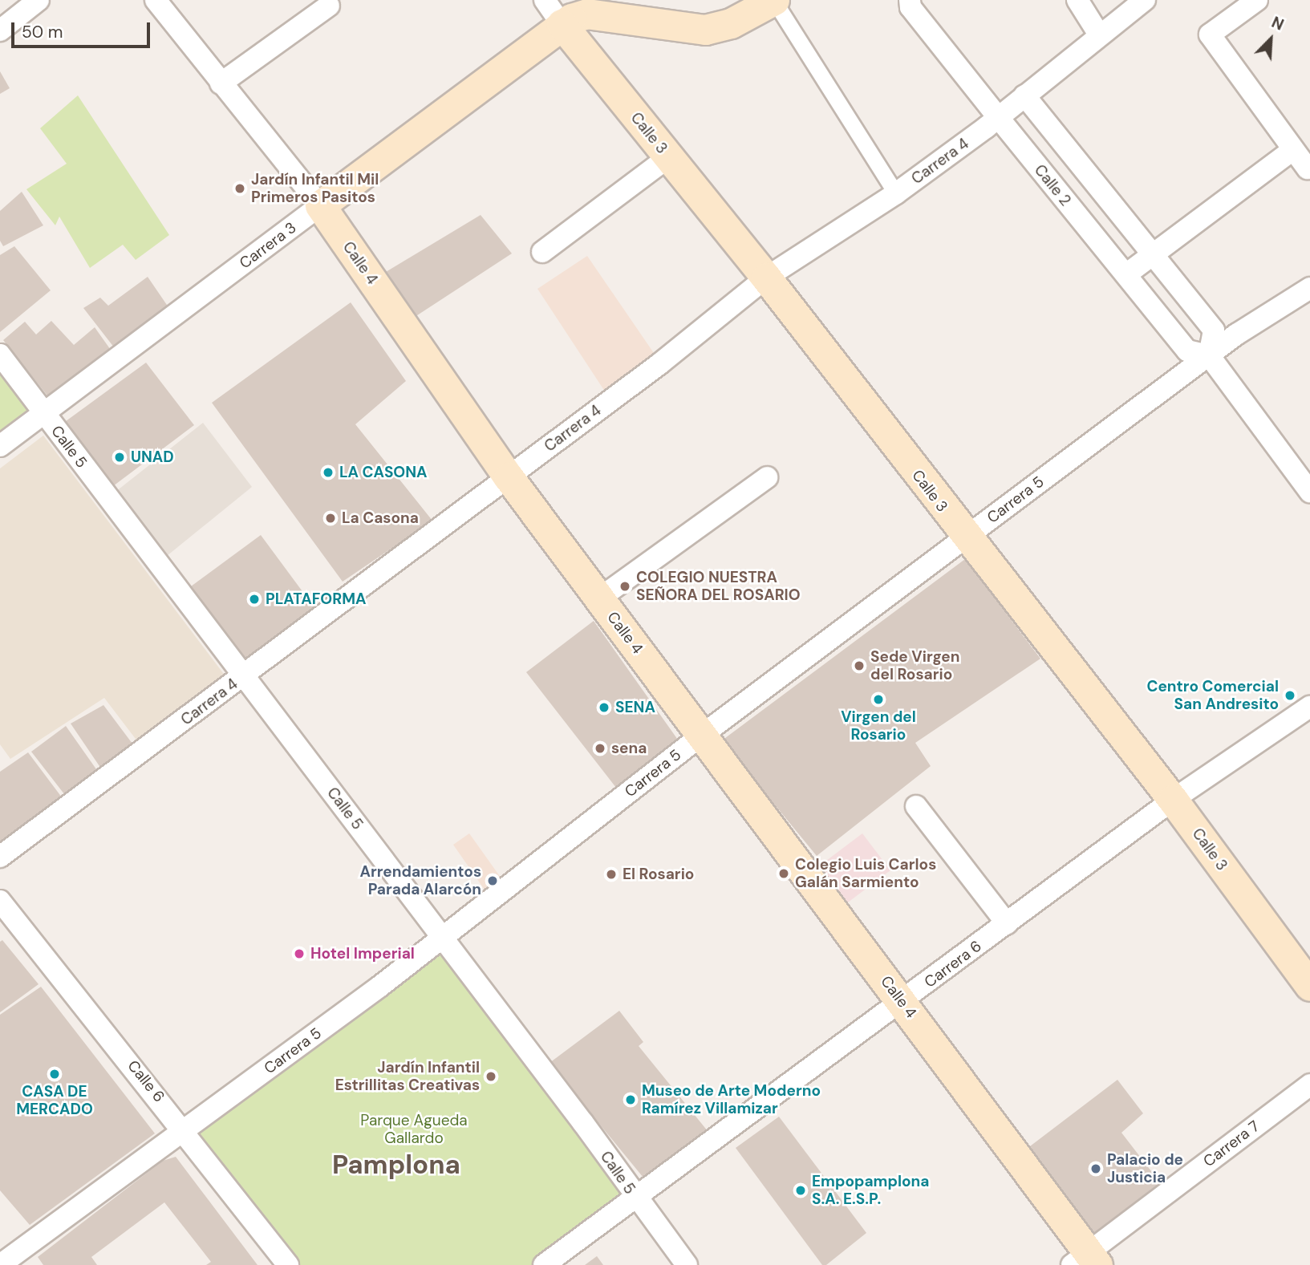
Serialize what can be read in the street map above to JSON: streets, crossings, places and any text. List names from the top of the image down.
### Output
{
  "streets": {
    "main road": ["Calle 3", "Carrera 3", "Calle 4"],
    "street": [
      "Carrera 4",
      "Calle 2",
      "Calle 5",
      "Carrera 5",
      "Carrera 6",
      "Calle 6",
      "Carrera 7"
    ]
  },
  "crossings": [
    ["Calle 3", "Carrera 4"],
    ["Calle 3", "Carrera 3"],
    ["Calle 3", "Carrera 5"],
    ["Calle 3", "Carrera 6"],
    ["Carrera 4", "Calle 2"],
    ["Carrera 4", "Calle 4"],
    ["Carrera 4", "Calle 5"],
    ["Calle 2", "Carrera 5"],
    ["Carrera 3", "Calle 4"],
    ["Carrera 3", "Calle 5"],
    ["Calle 4", "Carrera 5"],
    ["Calle 4", "Carrera 6"],
    ["Calle 4", "Carrera 7"],
    ["Calle 5", "Carrera 5"],
    ["Calle 5", "Carrera 6"],
    ["Carrera 5", "Calle 6"]
  ],
  "districts": ["Pamplona"],
  "parks": ["Parque Agueda Gallardo"],
  "places": [
    "Jardín Infantil Mil Primeros Pasitos",
    "UNAD",
    "LA CASONA",
    "La Casona",
    "COLEGIO NUESTRA SEÑORA DEL ROSARIO",
    "PLATAFORMA",
    "Sede Virgen del Rosario",
    "Centro Comercial San Andresito",
    "Virgen del Rosario",
    "SENA",
    "sena",
    "Colegio Luis Carlos Galán Sarmiento",
    "El Rosario",
    "Arrendamientos Parada Alarcón",
    "Hotel Imperial",
    "CASA DE MERCADO",
    "Jardín Infantil Estrillitas Creativas",
    "Museo de Arte Moderno Ramírez Villamizar",
    "Palacio de Justicia",
    "Empopamplona S.A. E.S.P."
  ],
  "scale_bar": "50 m",
  "north": "top right"
}
